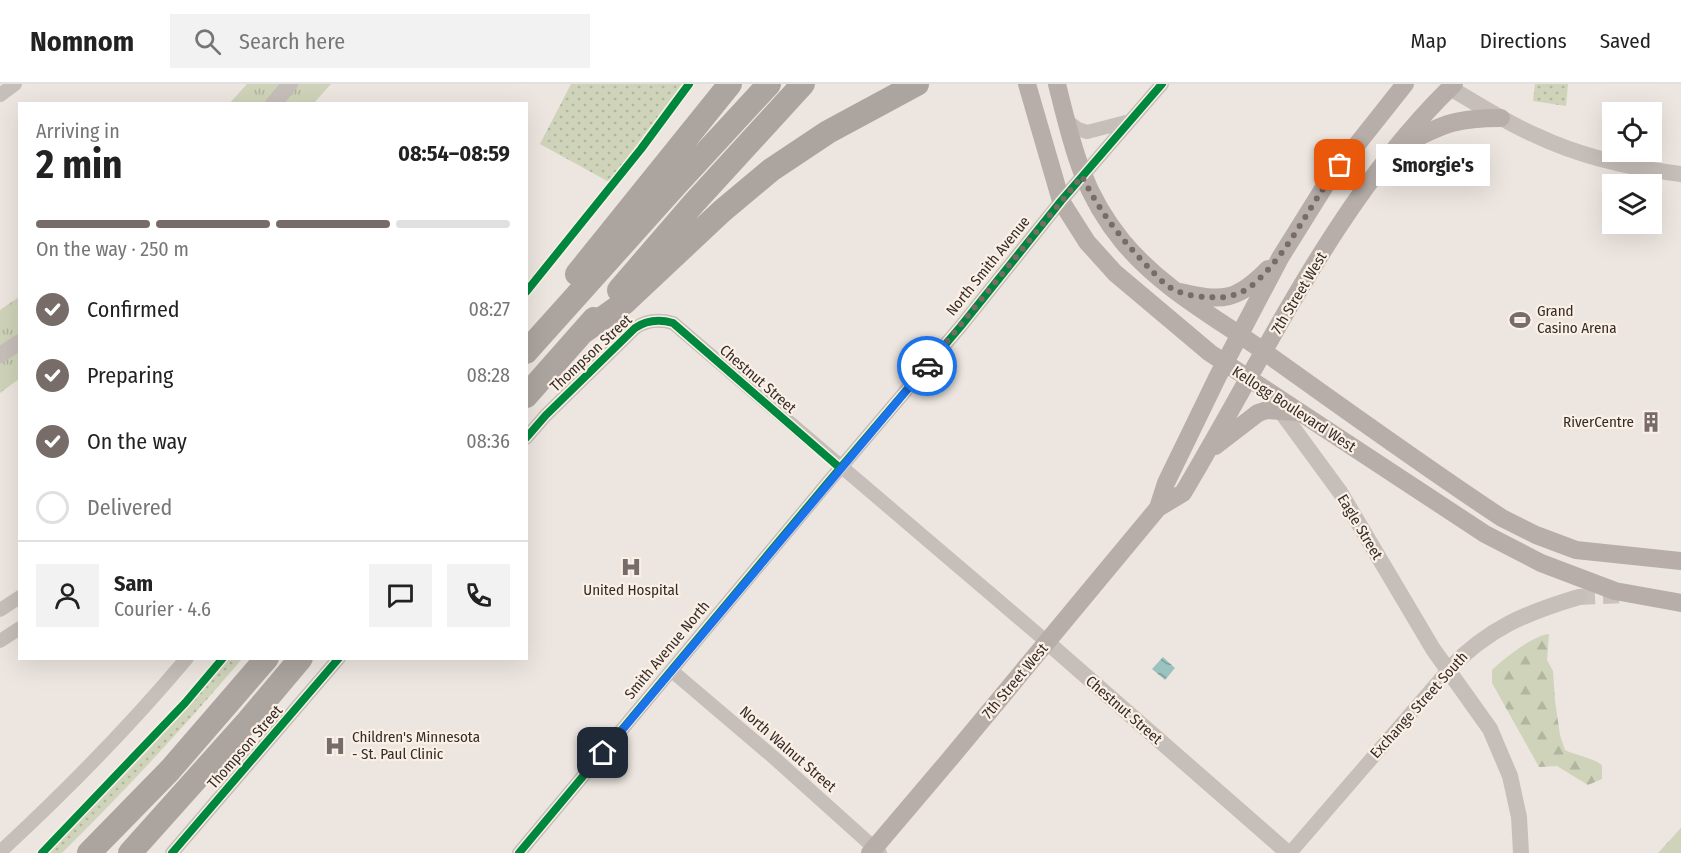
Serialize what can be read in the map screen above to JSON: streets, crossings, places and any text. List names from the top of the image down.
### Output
{
  "streets": {
    "main road": ["7th Street West", "Kellogg Boulevard West"],
    "street": [
      "North Smith Avenue",
      "Thompson Street",
      "Chestnut Street",
      "Eagle Street",
      "Smith Avenue North",
      "Exchange Street South",
      "North Walnut Street"
    ]
  },
  "crossings": [
    ["North Smith Avenue", "Chestnut Street"],
    ["North Smith Avenue", "Kellogg Boulevard West"],
    ["North Smith Avenue", "Smith Avenue North"],
    ["7th Street West", "Chestnut Street"],
    ["7th Street West", "Kellogg Boulevard West"],
    ["7th Street West", "Eagle Street"],
    ["7th Street West", "North Walnut Street"],
    ["Thompson Street", "Chestnut Street"],
    ["Chestnut Street", "Smith Avenue North"],
    ["Chestnut Street", "Exchange Street South"],
    ["Kellogg Boulevard West", "Eagle Street"],
    ["Eagle Street", "Exchange Street South"],
    ["Smith Avenue North", "North Walnut Street"]
  ],
  "places": {
    "other": ["Smorgie's"],
    "sports": ["Grand Casino Arena"],
    "building": ["RiverCentre"],
    "hospital": ["United Hospital", "Children's Minnesota - St. Paul Clinic"]
  },
  "page": {
    "header": "Nomnom",
    "search": "Search here",
    "nav": ["Map", "Directions", "Saved"],
    "heading": ["2 min", "Arriving in", "08:54–08:59"],
    "panel": ["Sam", "Courier · 4.6"],
    "bubble": "Smorgie's",
    "bar": "On the way · 250 m",
    "list": [
      ["Confirmed", "08:27"],
      ["Preparing", "08:28"],
      ["On the way", "08:36"],
      "Delivered"
    ]
  }
}
